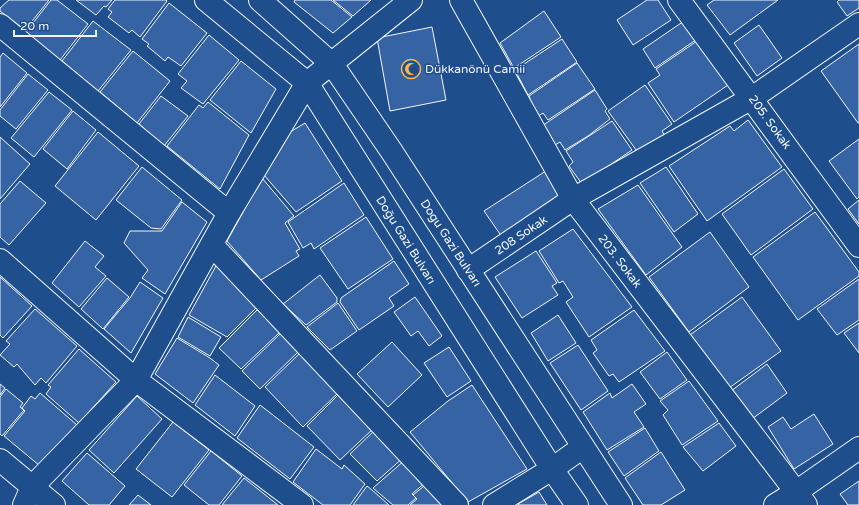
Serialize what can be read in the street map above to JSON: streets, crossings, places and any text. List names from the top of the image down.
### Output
{
  "streets": {
    "street": [
      "205. Sokak",
      "208 Sokak",
      "Doğu Gazi Bulvarı",
      "Dogu Gazi Bulvarı",
      "203. Sokak"
    ]
  },
  "crossings": [
    ["205. Sokak", "208 Sokak"],
    ["208 Sokak", "Dogu Gazi Bulvarı"],
    ["208 Sokak", "203. Sokak"]
  ],
  "places": {
    "mosque": ["Dükkanönü Camii"]
  },
  "scale_bar": "20 m"
}
